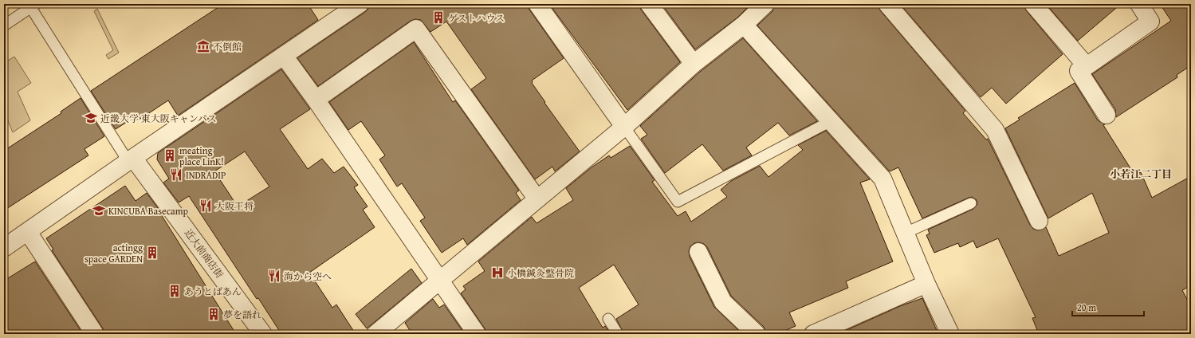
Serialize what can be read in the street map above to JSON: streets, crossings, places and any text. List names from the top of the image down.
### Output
{
  "streets": {
    "street": ["近大前商店街"]
  },
  "districts": ["小若江二丁目"],
  "places": {
    "building": [
      "ゲストハウス",
      "meating place LinK!",
      "actingg space GARDEN",
      "あうとばあん",
      "夢を語れ"
    ],
    "museum": ["不倒館"],
    "school or university": ["近畿大学 東大阪キャンパス", "KINCUBA Basecamp"],
    "restaurant": ["INDRADIP", "大阪王将", "海から空へ"],
    "hospital": ["小橋鍼灸整骨院"]
  },
  "scale_bar": "20 m"
}
